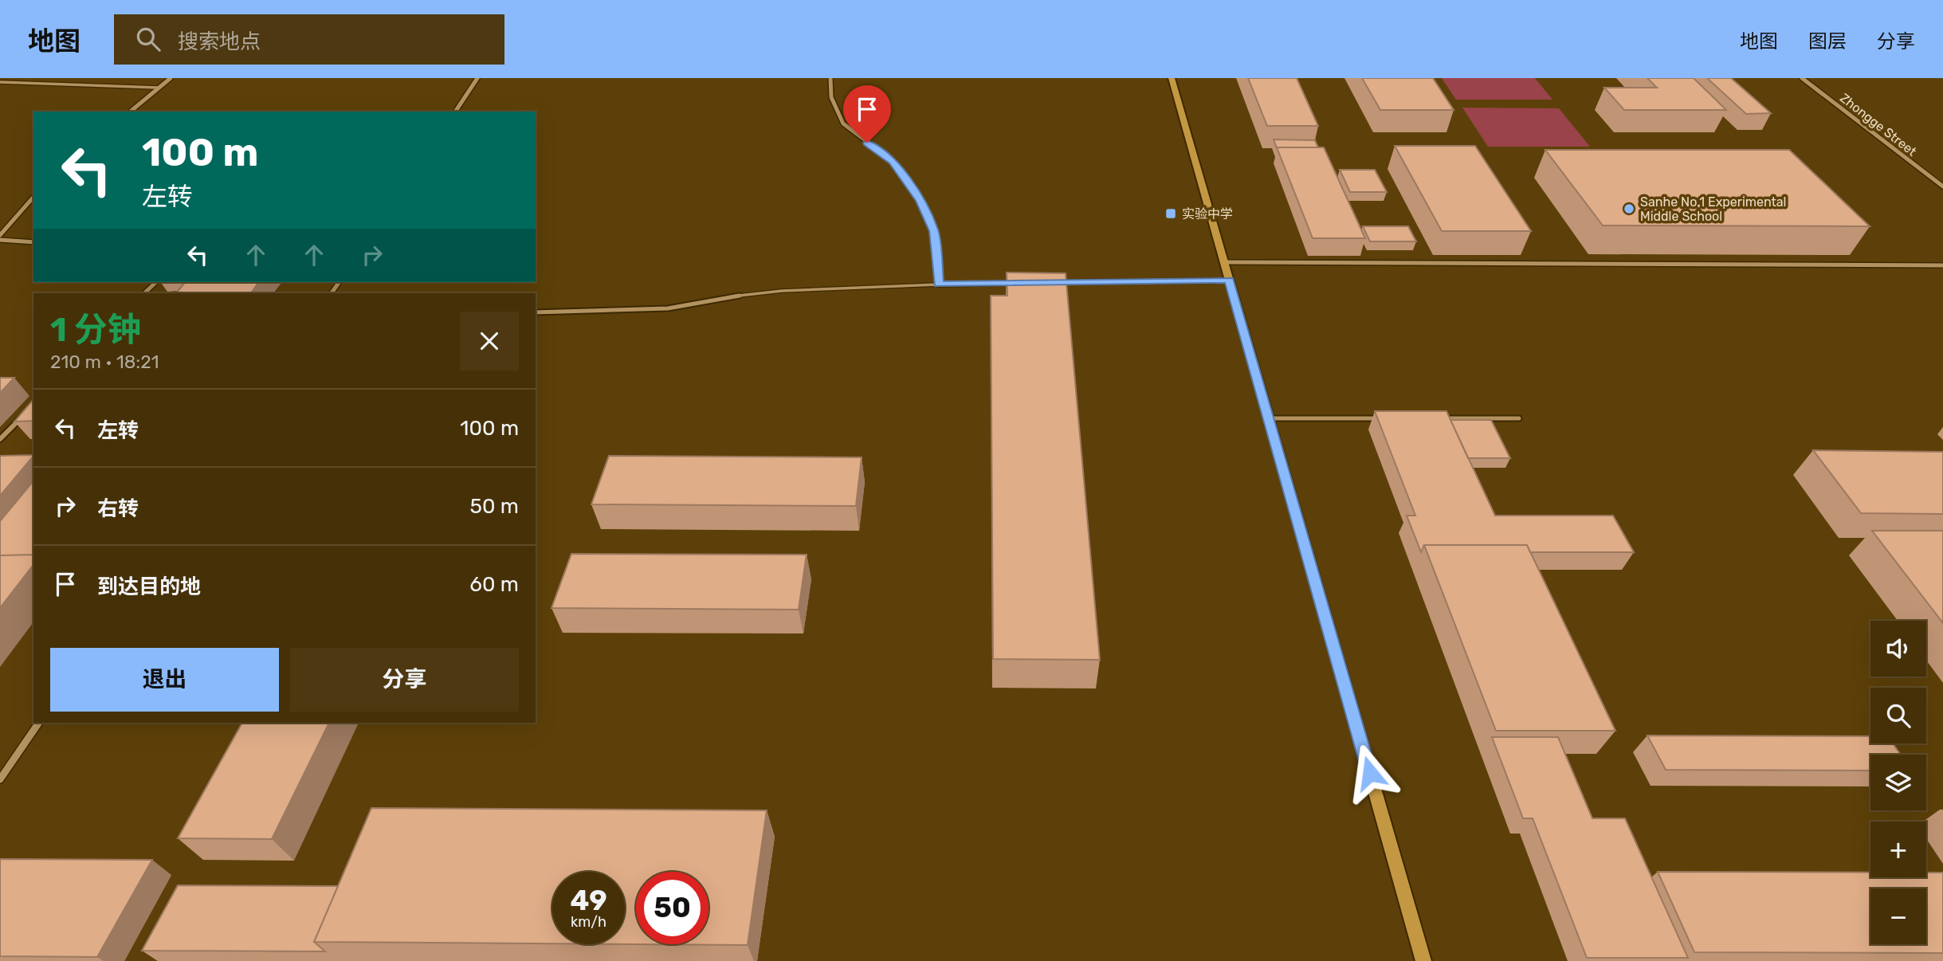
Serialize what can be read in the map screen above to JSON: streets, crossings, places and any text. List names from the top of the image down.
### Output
{
  "streets": {
    "street": ["Zhongge Street"]
  },
  "places": {
    "other": ["Sanhe No.1 Experimental Middle School"],
    "transit": ["实验中学"]
  },
  "page": {
    "header": "地图",
    "search": "搜索地点",
    "nav": ["地图", "图层", "分享"],
    "turn": ["100 m", "左转"],
    "heading": ["1 分钟", "210 m · 18:21"],
    "list": [
      {
        "name": "左转",
        "value": "100 m"
      },
      {
        "name": "右转",
        "value": "50 m"
      },
      {
        "name": "到达目的地",
        "value": "60 m"
      }
    ],
    "map_buttons": ["+", "−"],
    "buttons": ["退出", "分享"],
    "speed": "49 km/h",
    "limit": "50"
  }
}
